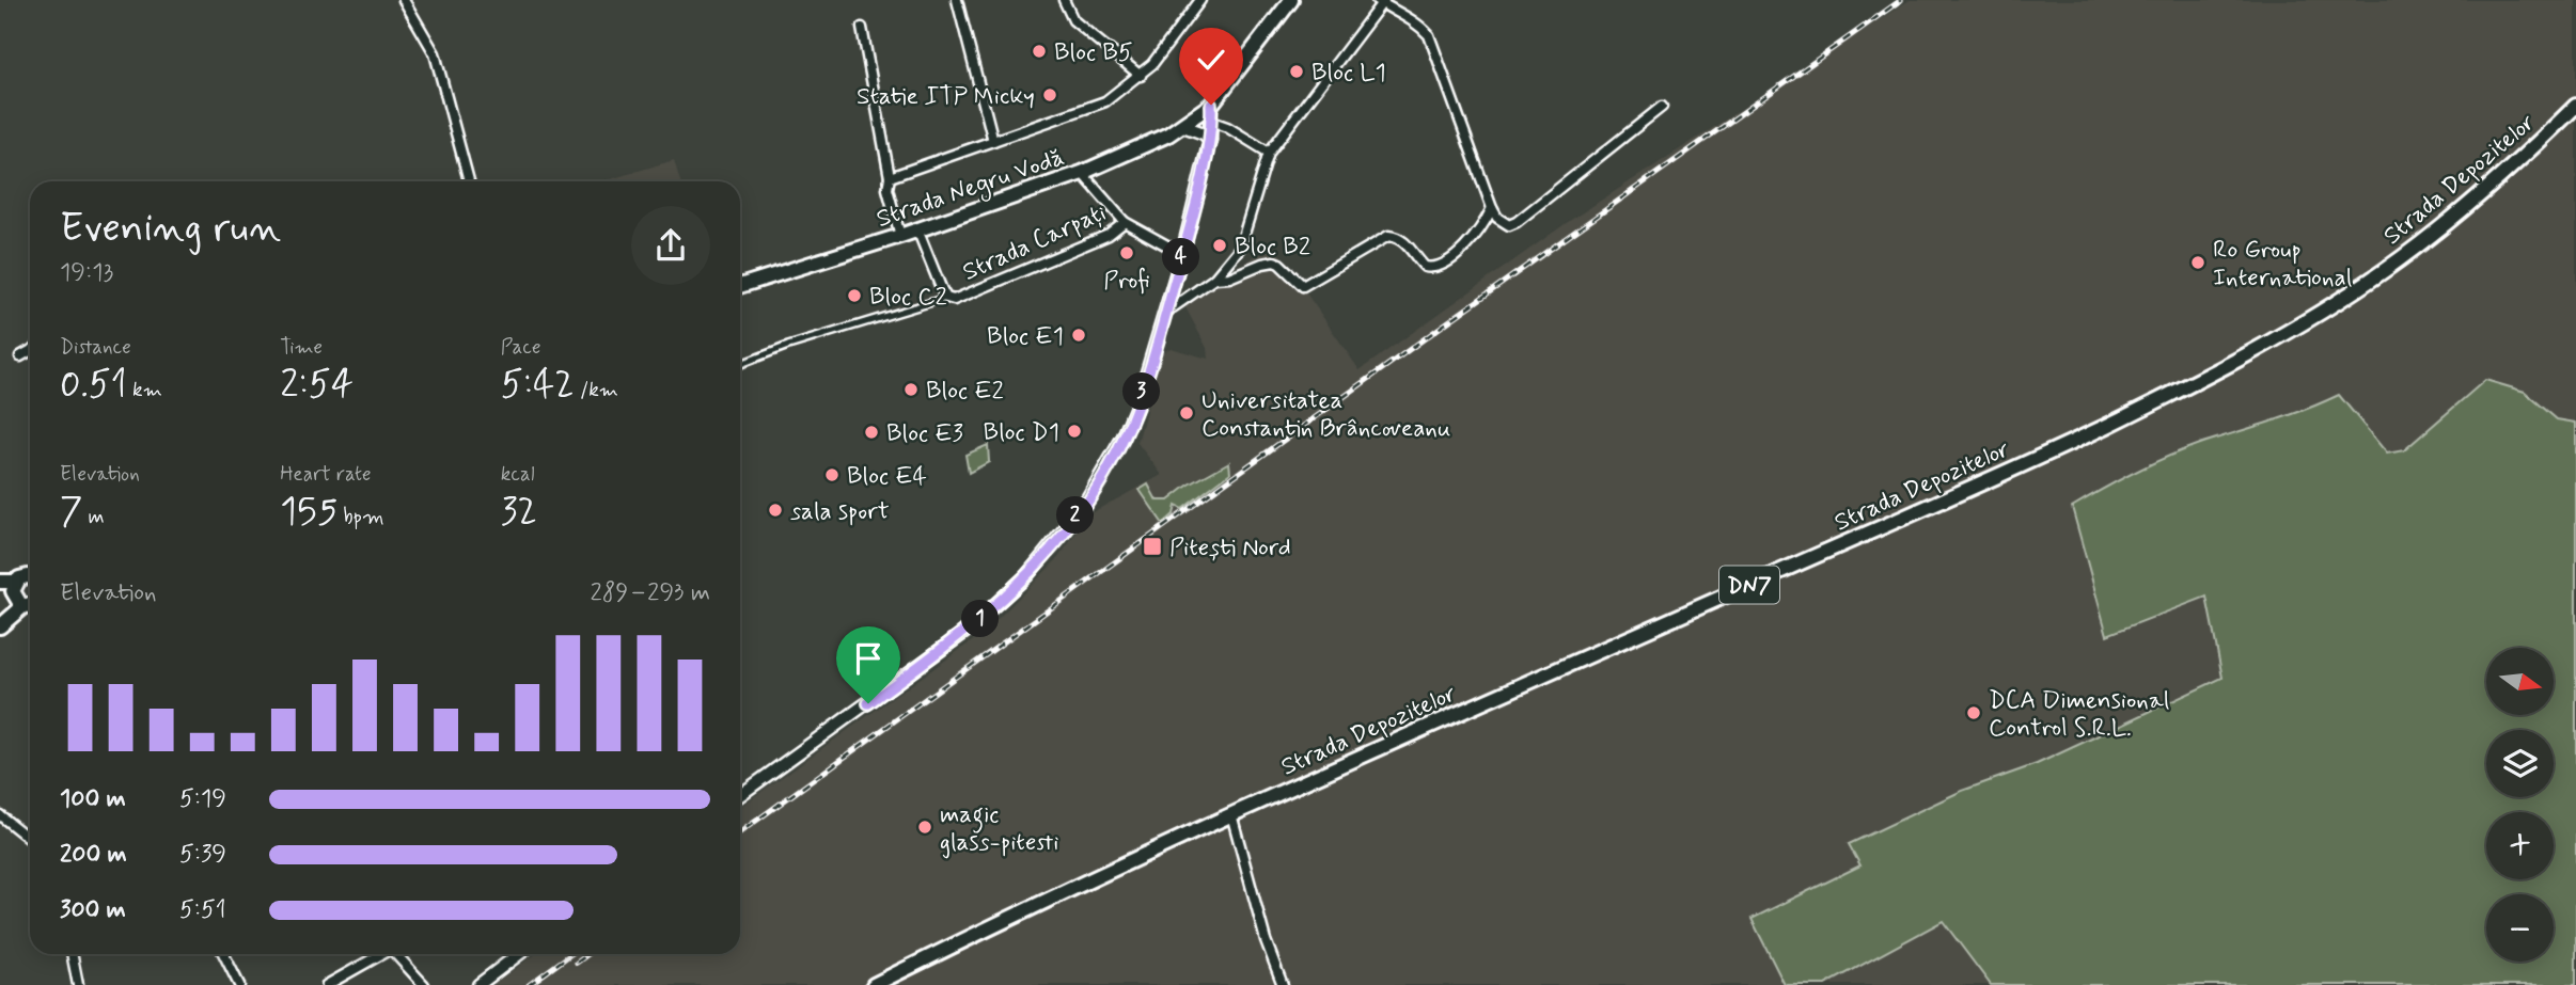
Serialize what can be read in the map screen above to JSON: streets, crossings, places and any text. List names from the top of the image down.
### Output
{
  "streets": {
    "main road": ["Strada Depozitelor", "Strada Negru Vodă", "DN7"],
    "street": ["Strada Carpați"]
  },
  "crossings": [
    ["Strada Negru Vodă", "Strada Carpați"]
  ],
  "places": {
    "other": [
      "Bloc B5",
      "Bloc L1",
      "Statie ITP Micky",
      "Bloc B2",
      "Profi",
      "Ro Group International",
      "Bloc C2",
      "Bloc E1",
      "Bloc E2",
      "Universitatea Constantin Brâncoveanu",
      "Bloc D1",
      "Bloc E3",
      "Bloc E4",
      "sala sport",
      "DCA Dimensional Control S.R.L.",
      "magic glass-pitesti"
    ],
    "transit": ["Pitești Nord"]
  },
  "north": "right",
  "page": {
    "heading": ["Evening run", "19:13"],
    "pins": [
      "4",
      "3",
      "2",
      "1"
    ],
    "stats": [
      ["Distance", "0.51 km"],
      ["Time", "2:54"],
      ["Pace", "5:42 /km"],
      ["Elevation", "7 m"],
      ["Heart rate", "155 bpm"],
      ["kcal", "32"]
    ],
    "chart": ["Elevation", "289–293 m"],
    "map_buttons": ["+", "−"],
    "list": [
      {
        "name": "100 m",
        "note": "5:19"
      },
      {
        "name": "200 m",
        "note": "5:39"
      },
      {
        "name": "300 m",
        "note": "5:51"
      }
    ]
  }
}
